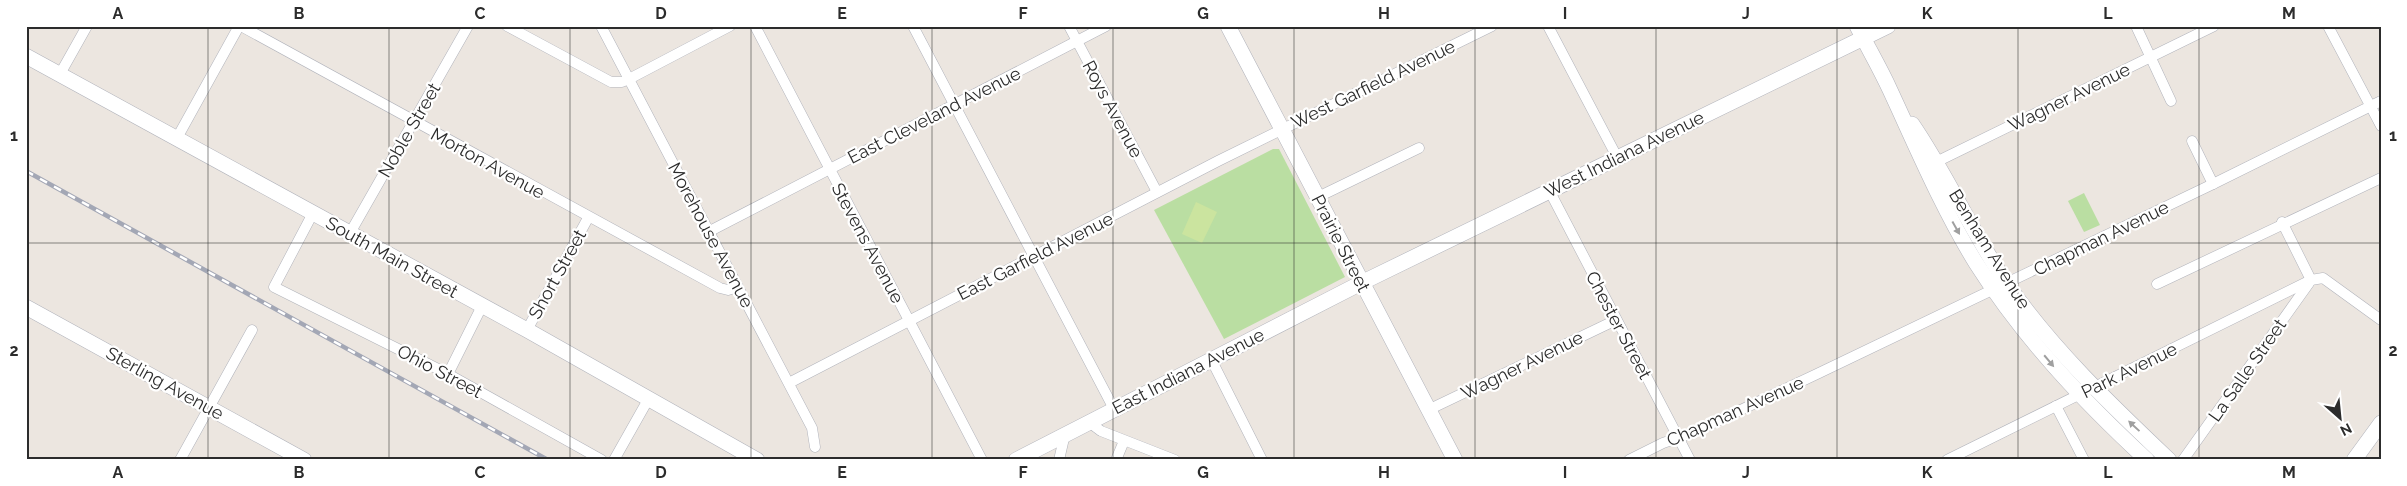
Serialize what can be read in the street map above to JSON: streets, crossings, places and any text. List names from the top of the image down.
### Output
{
  "streets": {
    "main road": [
      "West Indiana Avenue",
      "Prairie Street",
      "Benham Avenue",
      "South Main Street",
      "East Indiana Avenue",
      "Sterling Avenue"
    ],
    "street": [
      "West Garfield Avenue",
      "Wagner Avenue",
      "Roys Avenue",
      "East Cleveland Avenue",
      "Noble Street",
      "Morton Avenue",
      "Morehouse Avenue",
      "Chapman Avenue",
      "Stevens Avenue",
      "East Garfield Avenue",
      "Short Street",
      "Chester Street",
      "Park Avenue",
      "La Salle Street",
      "Ohio Street"
    ]
  },
  "crossings": [
    ["West Garfield Avenue", "Prairie Street"],
    ["West Garfield Avenue", "East Garfield Avenue"],
    ["Wagner Avenue", "Prairie Street"],
    ["Wagner Avenue", "Benham Avenue"],
    ["Wagner Avenue", "Chester Street"],
    ["Roys Avenue", "East Cleveland Avenue"],
    ["Roys Avenue", "East Garfield Avenue"],
    ["East Cleveland Avenue", "Morehouse Avenue"],
    ["East Cleveland Avenue", "Stevens Avenue"],
    ["Noble Street", "Morton Avenue"],
    ["Noble Street", "South Main Street"],
    ["West Indiana Avenue", "Prairie Street"],
    ["West Indiana Avenue", "Benham Avenue"],
    ["West Indiana Avenue", "Chester Street"],
    ["West Indiana Avenue", "East Indiana Avenue"],
    ["Morton Avenue", "Morehouse Avenue"],
    ["Morton Avenue", "Short Street"],
    ["Morehouse Avenue", "East Garfield Avenue"],
    ["Chapman Avenue", "Benham Avenue"],
    ["Chapman Avenue", "Chester Street"],
    ["Stevens Avenue", "East Garfield Avenue"],
    ["Prairie Street", "East Garfield Avenue"],
    ["Prairie Street", "East Indiana Avenue"],
    ["Benham Avenue", "Park Avenue"],
    ["South Main Street", "Short Street"],
    ["South Main Street", "Ohio Street"],
    ["Park Avenue", "La Salle Street"]
  ],
  "north": "bottom right",
  "grid": {
    "columns": [
      "A",
      "B",
      "C",
      "D",
      "E",
      "F",
      "G",
      "H",
      "I",
      "J",
      "K",
      "L",
      "M"
    ],
    "rows": ["1", "2"]
  }
}
